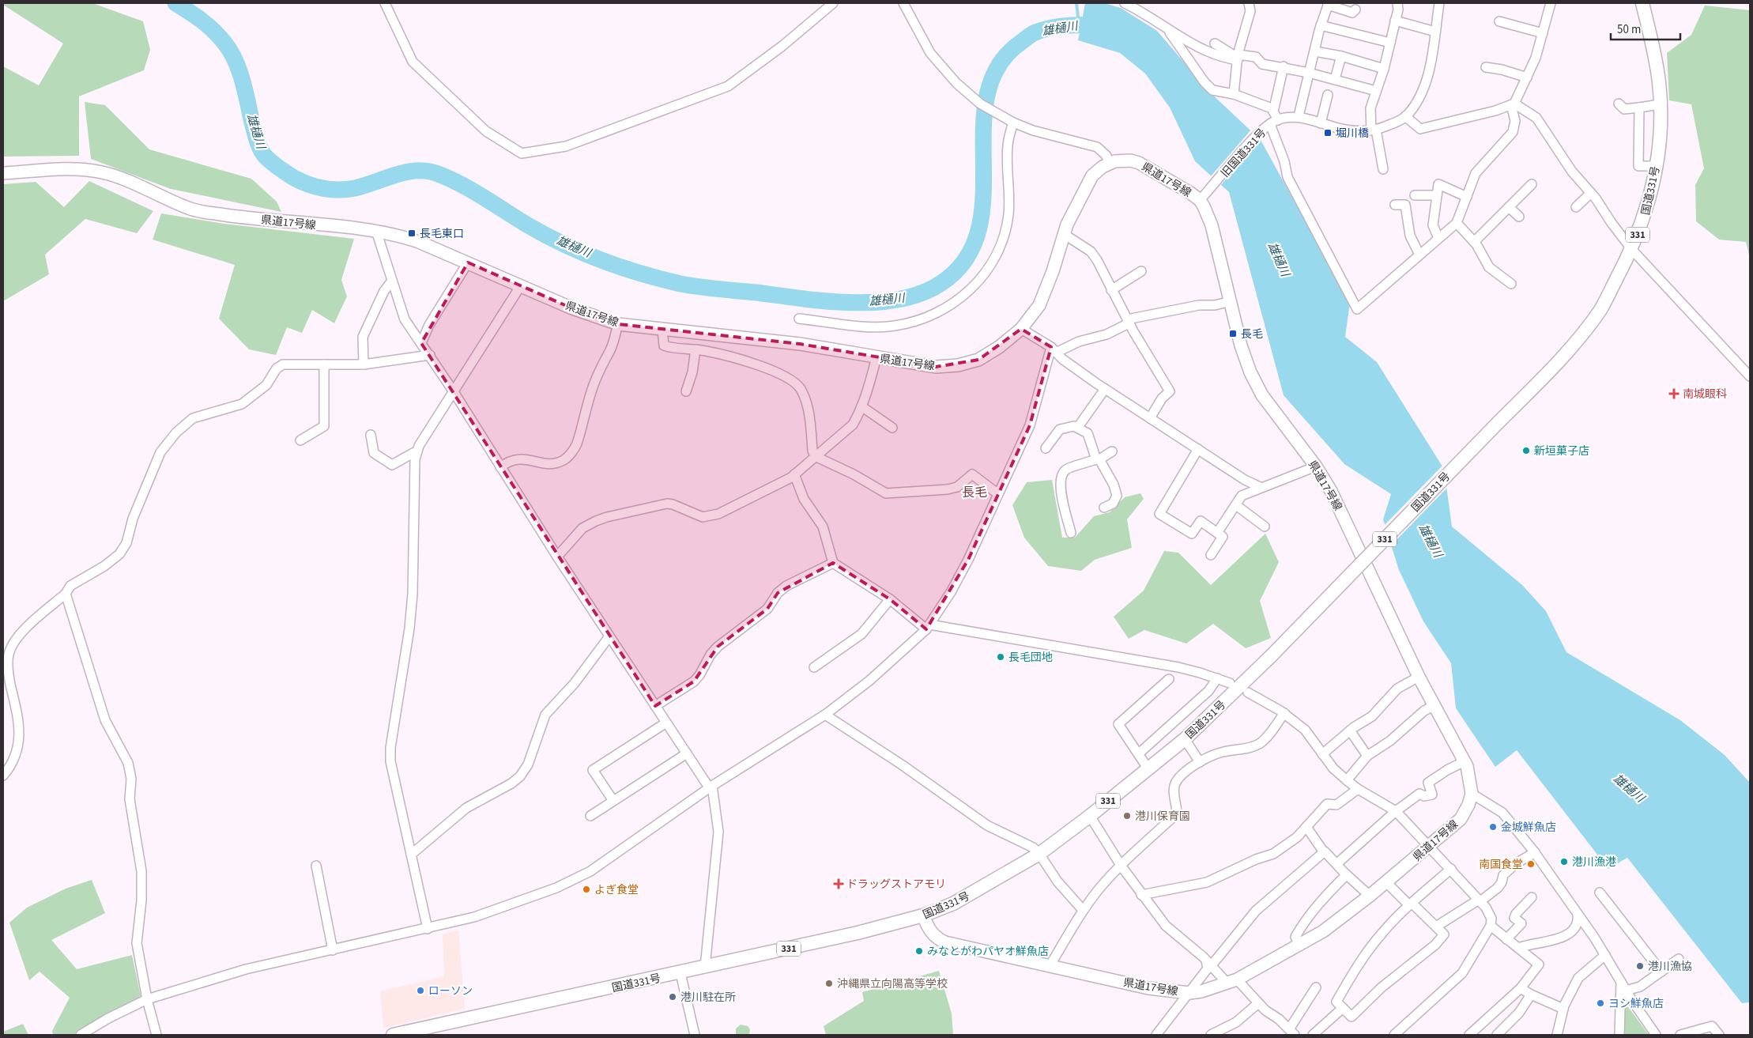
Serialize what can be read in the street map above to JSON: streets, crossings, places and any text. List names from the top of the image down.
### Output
{
  "streets": {
    "highway": ["国道331号", "331"],
    "main road": ["県道17号線"],
    "street": ["旧国道331号"]
  },
  "crossings": [
    ["旧国道331号", "県道17号線"],
    ["県道17号線", "国道331号"]
  ],
  "districts": ["長毛"],
  "water": ["雄樋川"],
  "places": {
    "transit": ["堀川橋", "長毛東口", "長毛"],
    "health": ["南城眼科", "ドラッグストアモリ"],
    "other": [
      "新垣菓子店",
      "長毛団地",
      "港川保育園",
      "金城鮮魚店",
      "港川漁港",
      "南国食堂",
      "よぎ食堂",
      "みなとがわパヤオ鮮魚店",
      "港川漁協",
      "沖縄県立向陽高等学校",
      "ローソン",
      "港川駐在所",
      "ヨシ鮮魚店"
    ]
  },
  "scale_bar": "50 m"
}
